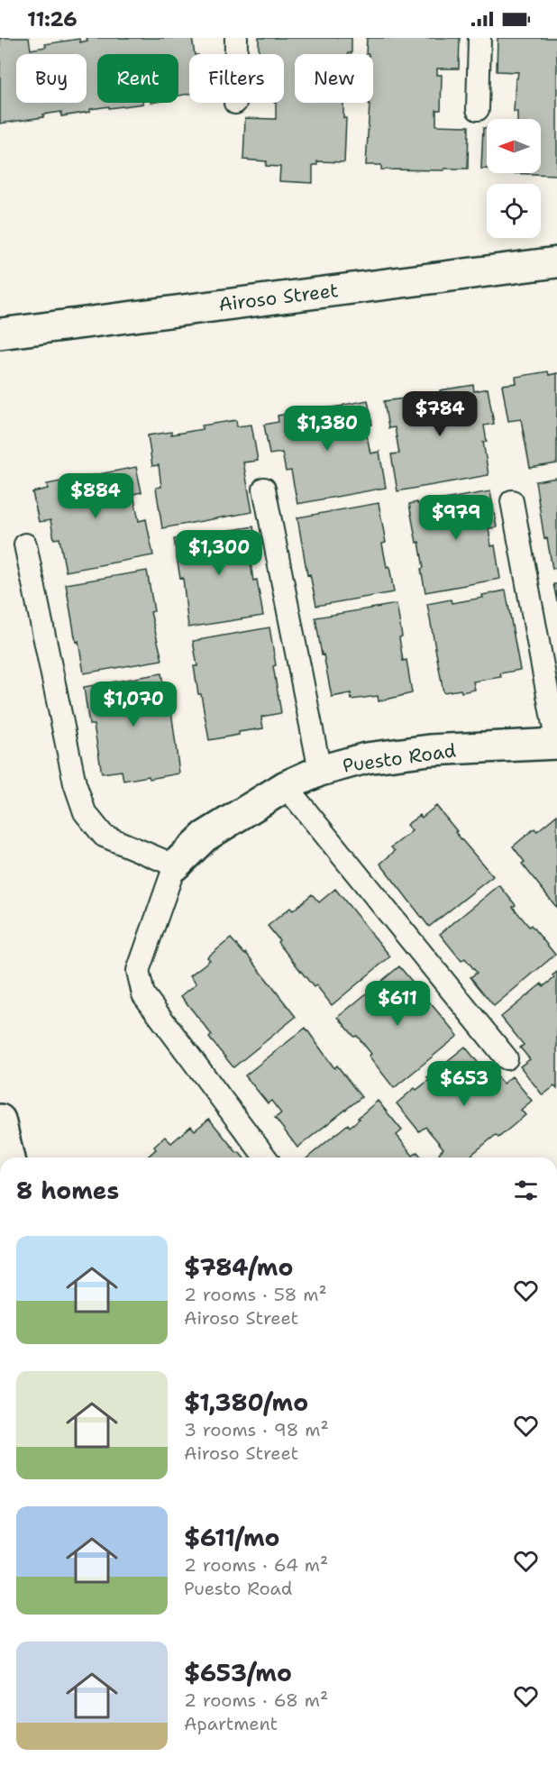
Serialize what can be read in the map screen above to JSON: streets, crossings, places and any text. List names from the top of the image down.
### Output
{
  "streets": {
    "street": ["Airoso Street", "Puesto Road"]
  },
  "north": "left",
  "page": {
    "status": "11:26",
    "chip": [
      "Buy",
      "Rent",
      "Filters",
      "New"
    ],
    "price": [
      "$784",
      "$1,380",
      "$884",
      "$979",
      "$1,300",
      "$1,070",
      "$611",
      "$653"
    ],
    "heading": "8 homes",
    "list": [
      {
        "name": "$784/mo",
        "note": "2 rooms · 58 m² · Airoso Street"
      },
      {
        "name": "$1,380/mo",
        "note": "3 rooms · 98 m² · Airoso Street"
      },
      {
        "name": "$611/mo",
        "note": "2 rooms · 64 m² · Puesto Road"
      },
      {
        "name": "$653/mo",
        "note": "2 rooms · 68 m² · Apartment"
      }
    ]
  }
}
